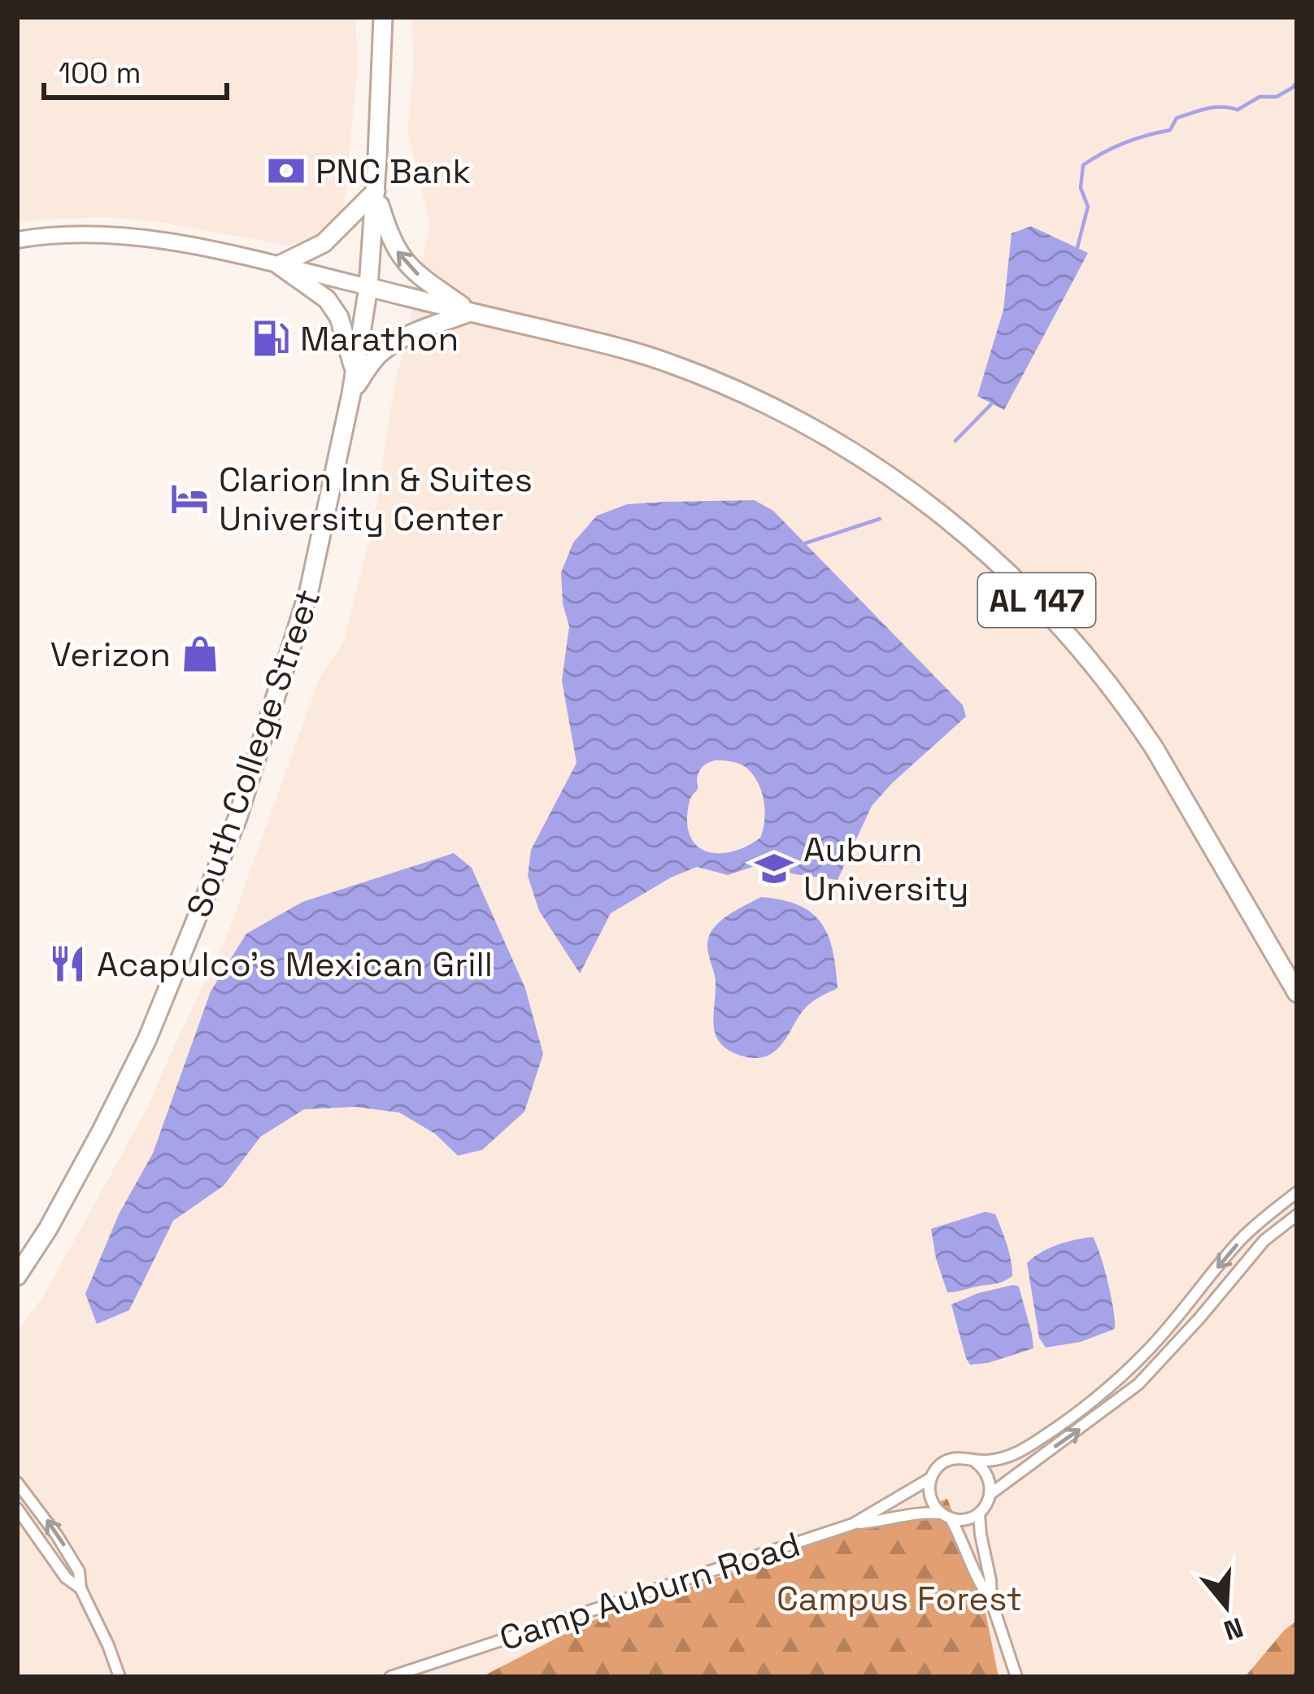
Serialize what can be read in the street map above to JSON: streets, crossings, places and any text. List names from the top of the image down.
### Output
{
  "streets": {
    "main road": ["AL 147", "South College Street"],
    "street": ["Camp Auburn Road"]
  },
  "crossings": [
    ["AL 147", "South College Street"]
  ],
  "parks": ["Campus Forest"],
  "places": {
    "bank": ["PNC Bank"],
    "fuel station": ["Marathon"],
    "hotel": ["Clarion Inn & Suites University Center"],
    "shop": ["Verizon"],
    "school or university": ["Auburn University"],
    "restaurant": ["Acapulco's Mexican Grill"]
  },
  "scale_bar": "100 m",
  "north": "bottom"
}
